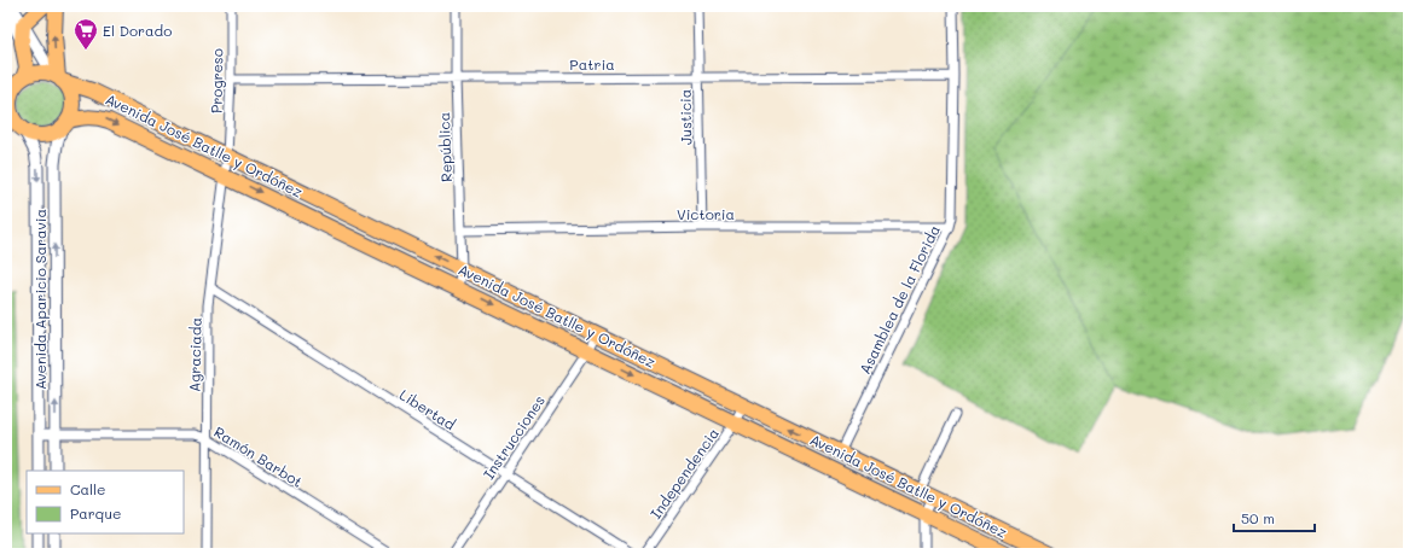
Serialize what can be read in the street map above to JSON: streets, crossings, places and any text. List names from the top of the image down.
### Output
{
  "streets": {
    "main road": ["Avenida José Batlle y Ordóñez"],
    "street": [
      "Patria",
      "Progreso",
      "Justicia",
      "República",
      "Victoria",
      "Avenida Aparicio Saravia",
      "Asamblea de la Florida",
      "Agraciada",
      "Libertad",
      "Instrucciones",
      "Ramón Barbot",
      "Independencia"
    ]
  },
  "crossings": [
    ["Patria", "Progreso"],
    ["Patria", "Justicia"],
    ["Patria", "República"],
    ["Patria", "Asamblea de la Florida"],
    ["Progreso", "Avenida José Batlle y Ordóñez"],
    ["Progreso", "Agraciada"],
    ["Justicia", "Victoria"],
    ["Avenida José Batlle y Ordóñez", "República"],
    ["Avenida José Batlle y Ordóñez", "Avenida Aparicio Saravia"],
    ["Avenida José Batlle y Ordóñez", "Asamblea de la Florida"],
    ["Avenida José Batlle y Ordóñez", "Agraciada"],
    ["Avenida José Batlle y Ordóñez", "Instrucciones"],
    ["Avenida José Batlle y Ordóñez", "Independencia"],
    ["República", "Victoria"],
    ["Victoria", "Asamblea de la Florida"],
    ["Avenida Aparicio Saravia", "Ramón Barbot"],
    ["Agraciada", "Libertad"],
    ["Agraciada", "Ramón Barbot"],
    ["Libertad", "Instrucciones"]
  ],
  "places": {
    "supermarket": ["El Dorado"]
  },
  "legend": ["Calle", "Parque"],
  "scale_bar": "50 m"
}
